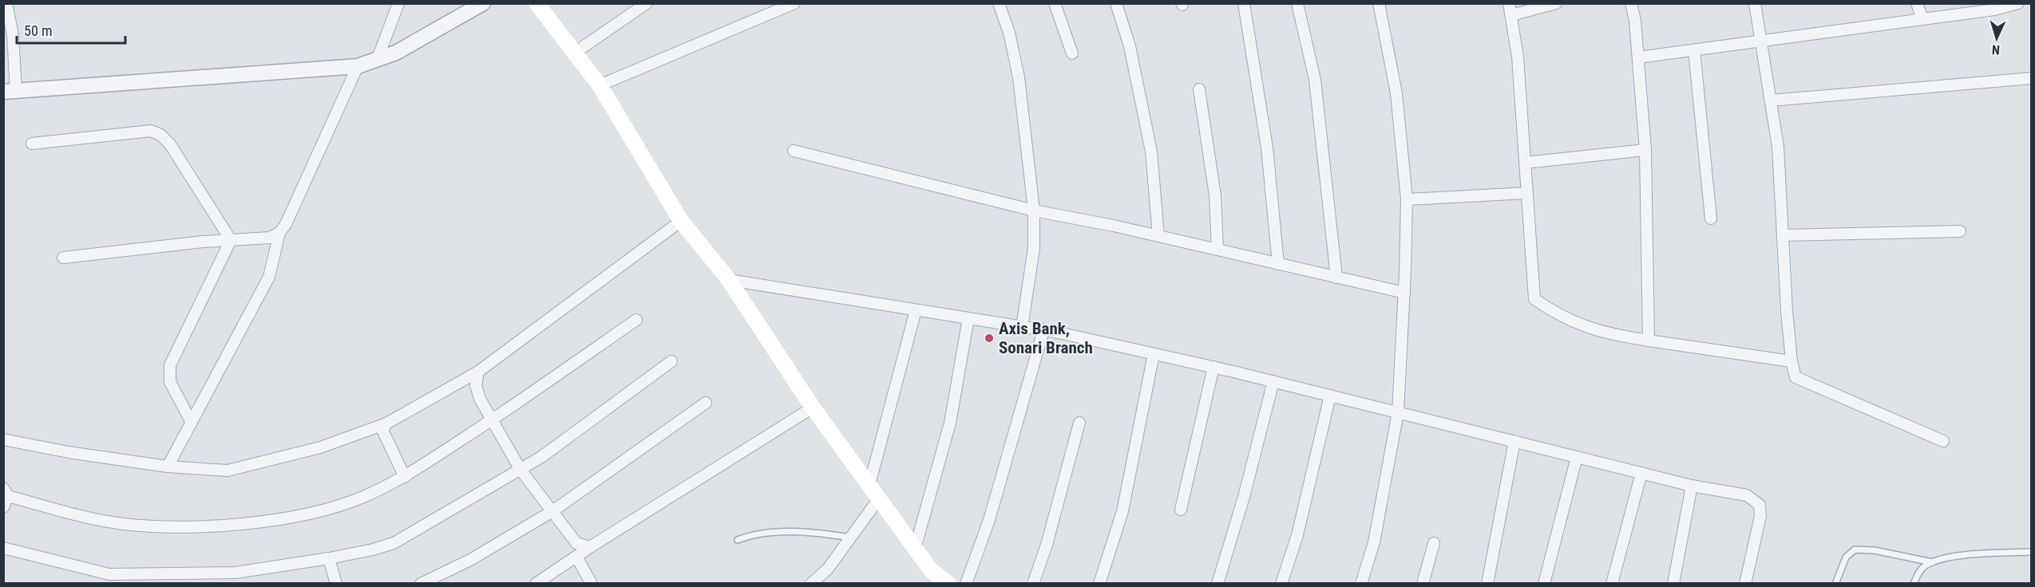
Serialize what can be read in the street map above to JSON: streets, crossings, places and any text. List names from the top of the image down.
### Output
{
  "places": ["Axis Bank, Sonari Branch"],
  "scale_bar": "50 m",
  "north": "bottom"
}
